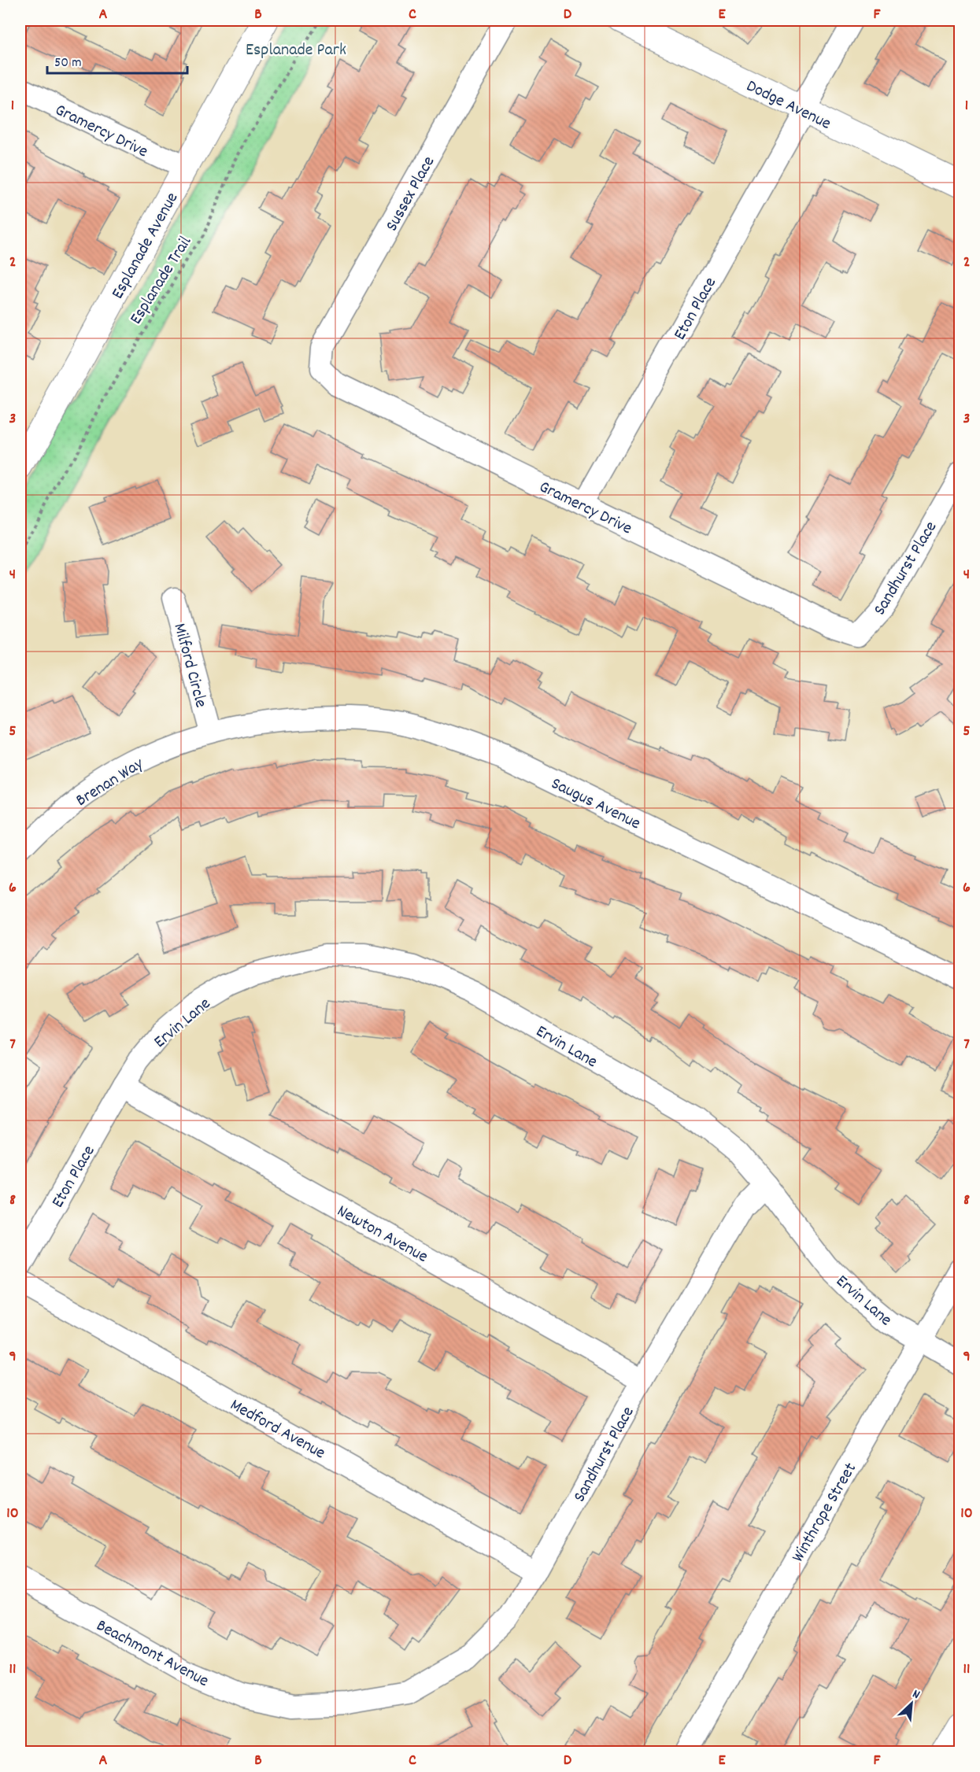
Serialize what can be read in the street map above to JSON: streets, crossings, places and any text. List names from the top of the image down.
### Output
{
  "streets": {
    "street": [
      "Dodge Avenue",
      "Gramercy Drive",
      "Sussex Place",
      "Esplanade Avenue",
      "Eton Place",
      "Sandhurst Place",
      "Milford Circle",
      "Brenan Way",
      "Saugus Avenue",
      "Ervin Lane",
      "Newton Avenue",
      "Medford Avenue",
      "Winthrope Street",
      "Beachmont Avenue"
    ],
    "path": ["Esplanade Trail"]
  },
  "crossings": [
    ["Dodge Avenue", "Eton Place"],
    ["Gramercy Drive", "Sussex Place"],
    ["Gramercy Drive", "Esplanade Avenue"],
    ["Gramercy Drive", "Eton Place"],
    ["Gramercy Drive", "Sandhurst Place"],
    ["Eton Place", "Ervin Lane"],
    ["Eton Place", "Newton Avenue"],
    ["Sandhurst Place", "Ervin Lane"],
    ["Sandhurst Place", "Newton Avenue"],
    ["Sandhurst Place", "Medford Avenue"],
    ["Sandhurst Place", "Beachmont Avenue"],
    ["Milford Circle", "Brenan Way"],
    ["Milford Circle", "Saugus Avenue"],
    ["Brenan Way", "Saugus Avenue"],
    ["Ervin Lane", "Newton Avenue"],
    ["Ervin Lane", "Winthrope Street"]
  ],
  "parks": ["Esplanade Park"],
  "scale_bar": "50 m",
  "north": "top right",
  "grid": {
    "columns": [
      "A",
      "B",
      "C",
      "D",
      "E",
      "F"
    ],
    "rows": [
      "1",
      "2",
      "3",
      "4",
      "5",
      "6",
      "7",
      "8",
      "9",
      "10",
      "11"
    ]
  }
}
